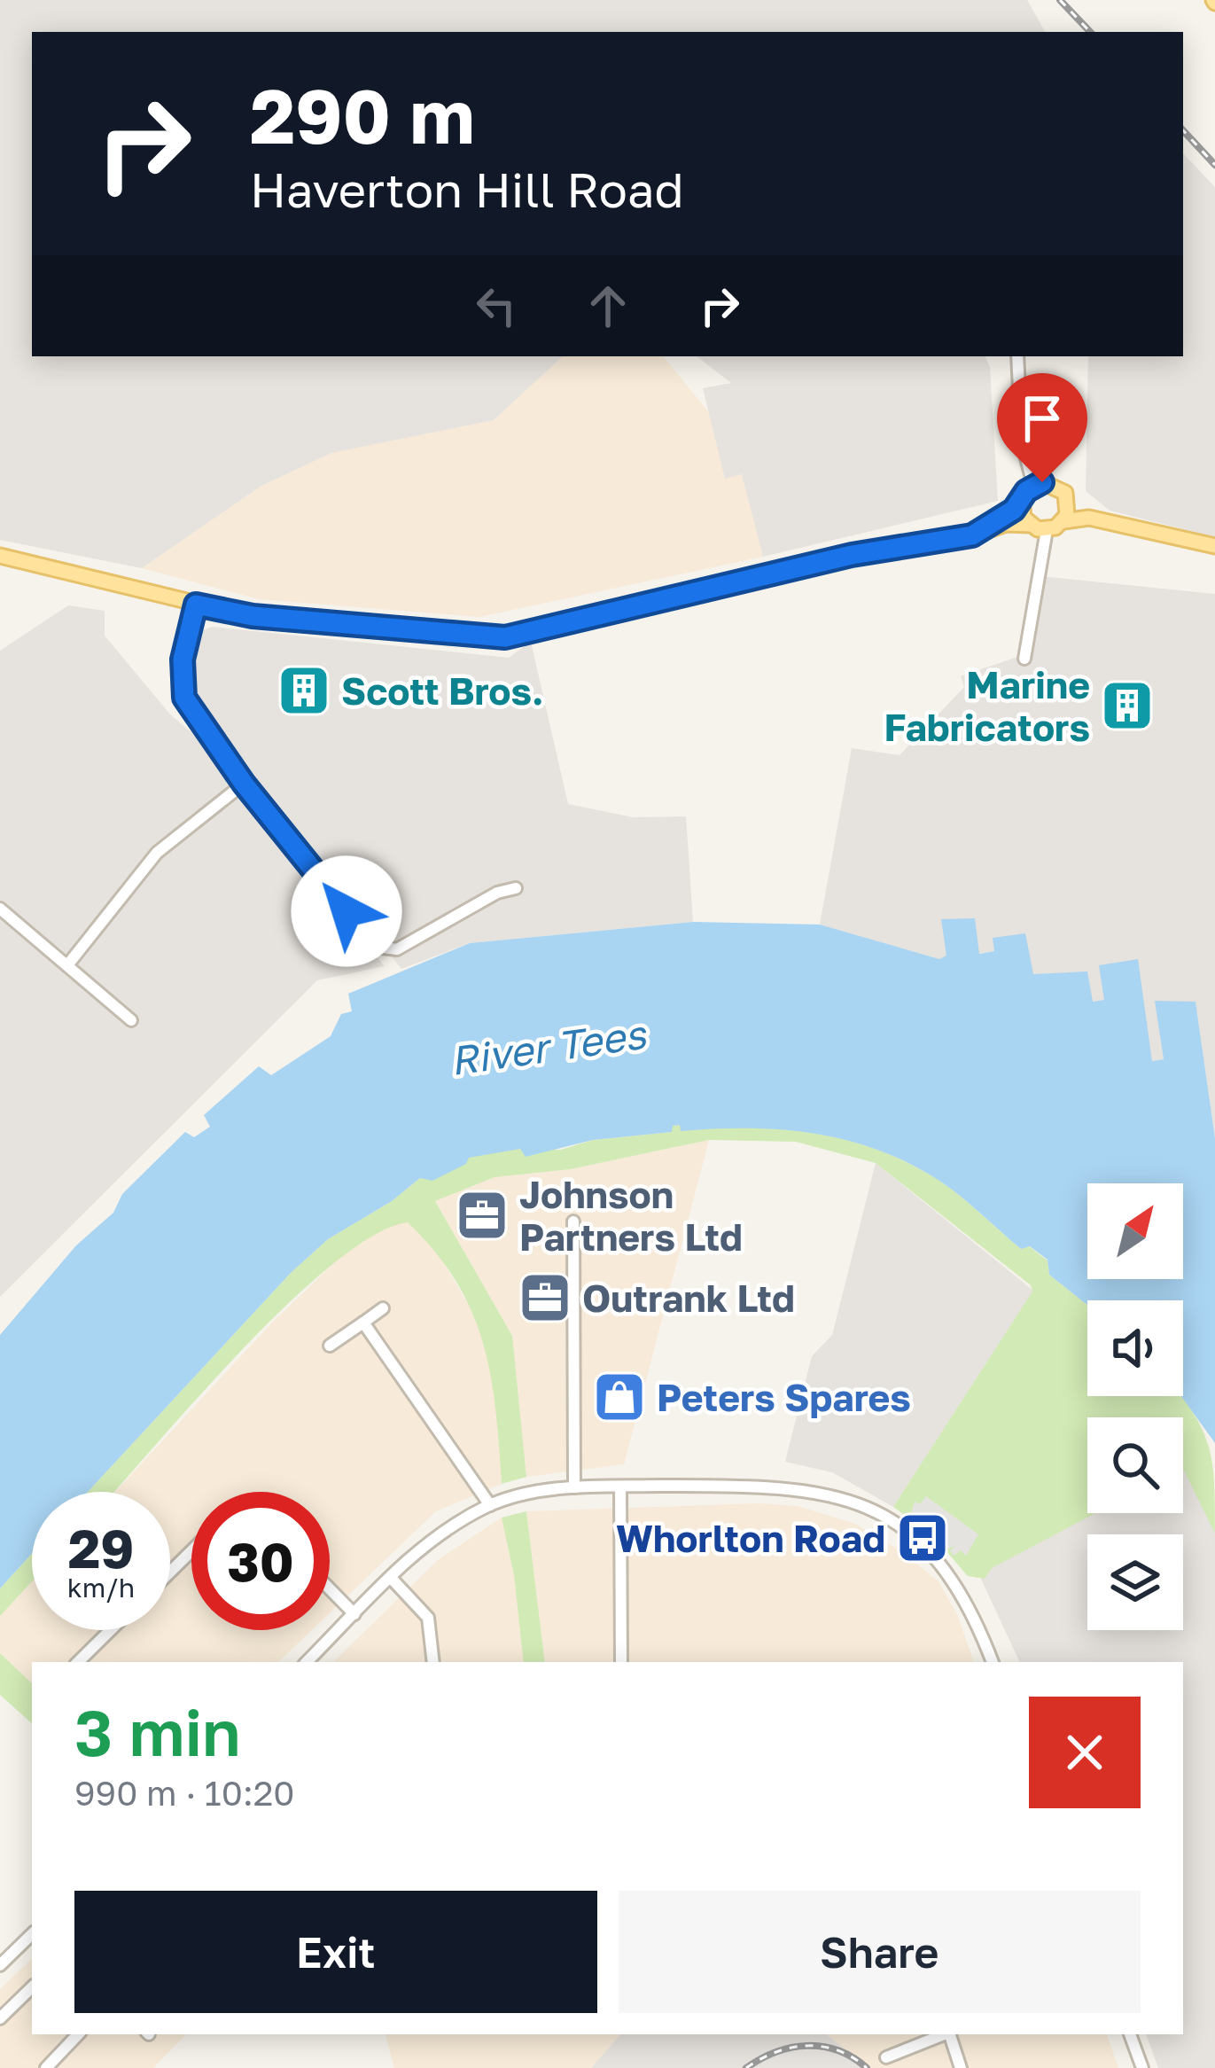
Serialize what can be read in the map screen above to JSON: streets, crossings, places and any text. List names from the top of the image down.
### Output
{
  "water": ["River Tees"],
  "places": {
    "building": ["Scott Bros.", "Marine Fabricators"],
    "office": ["Johnson Partners Ltd", "Outrank Ltd"],
    "shop": ["Peters Spares"],
    "bus stop": ["Whorlton Road"]
  },
  "north": "top right",
  "page": {
    "turn": ["290 m", "Haverton Hill Road"],
    "speed": "29 km/h",
    "limit": "30",
    "heading": ["3 min", "990 m · 10:20"],
    "buttons": ["Exit", "Share"]
  }
}
